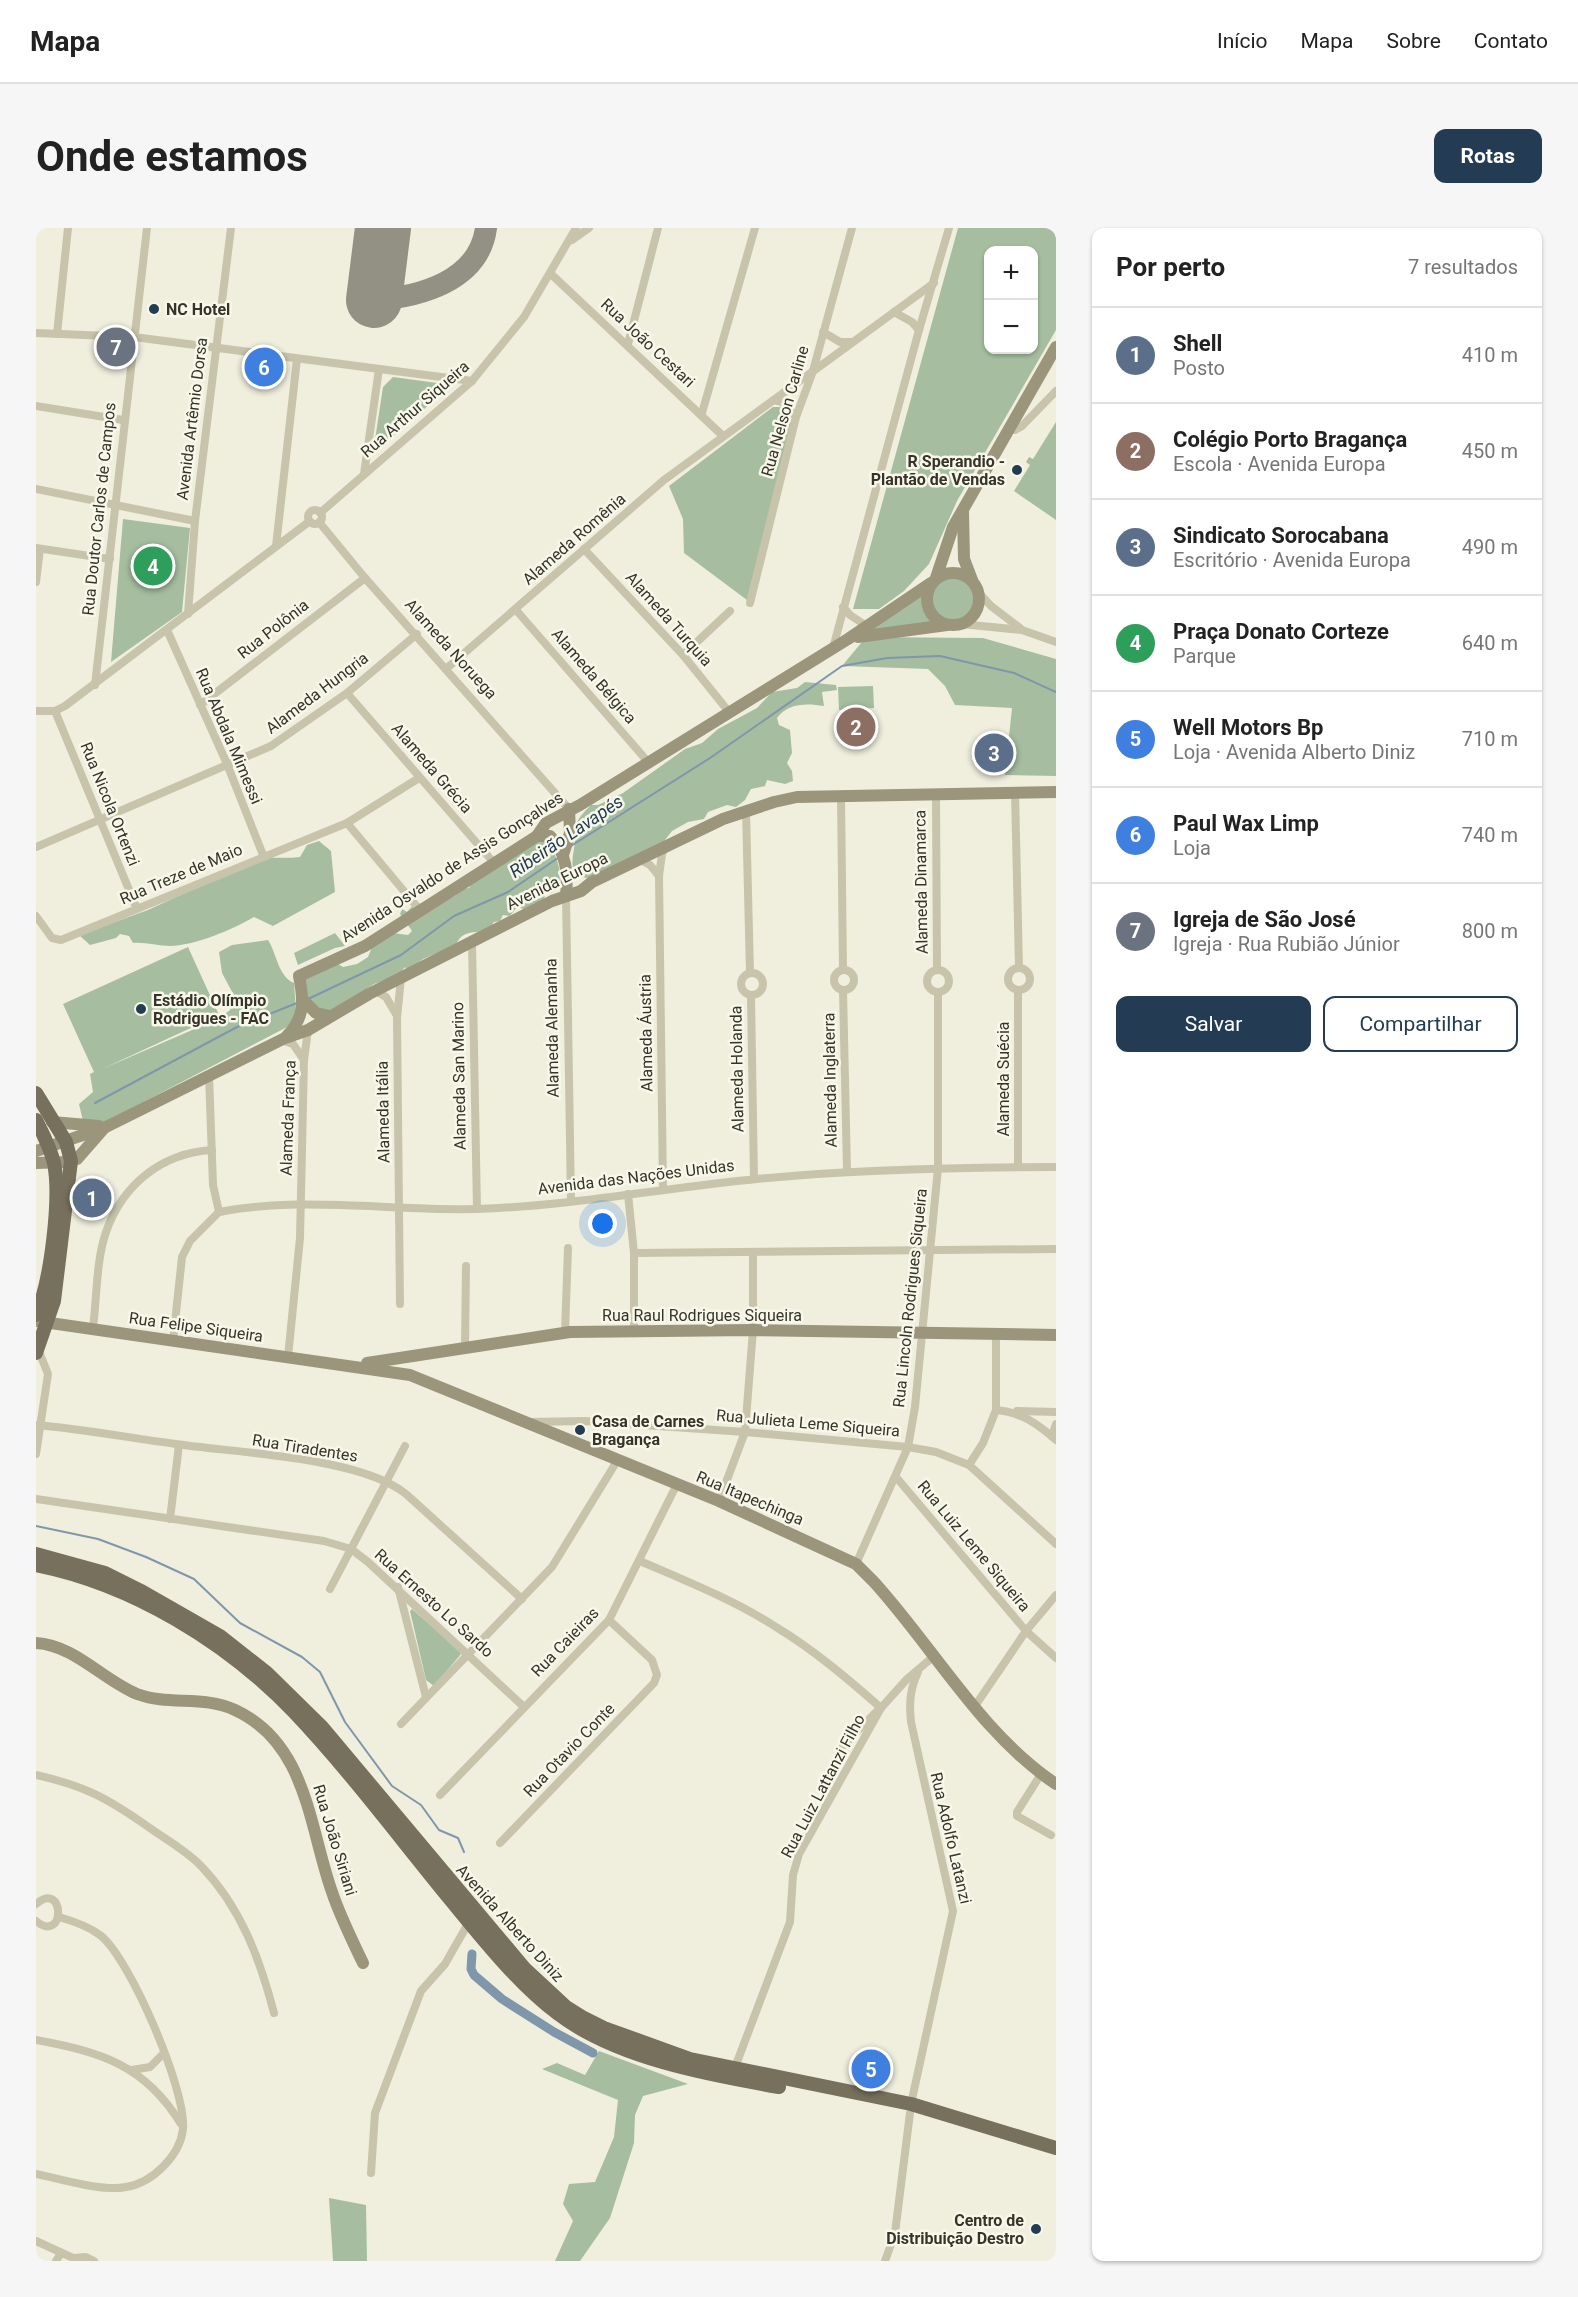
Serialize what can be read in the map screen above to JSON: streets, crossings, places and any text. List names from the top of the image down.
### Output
{
  "streets": {
    "main road": ["Avenida Alberto Diniz"],
    "street": [
      "Rua João Cestari",
      "Rua Arthur Siqueira",
      "Rua Nelson Carline",
      "Avenida Artêmio Dorsa",
      "Rua Doutor Carlos de Campos",
      "Alameda Romênia",
      "Alameda Turquia",
      "Rua Polônia",
      "Alameda Noruega",
      "Alameda Bélgica",
      "Alameda Hungria",
      "Rua Abdala Mimessi",
      "Alameda Grécia",
      "Rua Nicola Ortenzi",
      "Avenida Osvaldo de Assis Gonçalves",
      "Rua Treze de Maio",
      "Avenida Europa",
      "Alameda Dinamarca",
      "Alameda Alemanha",
      "Alameda Áustria",
      "Alameda Holanda",
      "Alameda San Marino",
      "Alameda Suécia",
      "Alameda Inglaterra",
      "Alameda Itália",
      "Alameda França",
      "Avenida das Nações Unidas",
      "Rua Lincoln Rodrigues Siqueira",
      "Rua Raul Rodrigues Siqueira",
      "Rua Felipe Siqueira",
      "Rua Julieta Leme Siqueira",
      "Rua Tiradentes",
      "Rua Itapechinga",
      "Rua Luiz Leme Siqueira",
      "Rua Ernesto Lo Sardo",
      "Rua Caieiras",
      "Rua Otavio Conte",
      "Rua Luiz Lattanzi Filho",
      "Rua Adolfo Latanzi",
      "Rua João Siriani"
    ]
  },
  "crossings": [
    ["Rua João Cestari", "Rua Arthur Siqueira"],
    ["Rua João Cestari", "Alameda Romênia"],
    ["Rua Arthur Siqueira", "Avenida Artêmio Dorsa"],
    ["Rua Arthur Siqueira", "Rua Doutor Carlos de Campos"],
    ["Rua Arthur Siqueira", "Alameda Noruega"],
    ["Rua Arthur Siqueira", "Rua Abdala Mimessi"],
    ["Rua Arthur Siqueira", "Rua Nicola Ortenzi"],
    ["Rua Nelson Carline", "Alameda Romênia"],
    ["Alameda Romênia", "Alameda Turquia"],
    ["Alameda Romênia", "Alameda Noruega"],
    ["Alameda Romênia", "Alameda Bélgica"],
    ["Alameda Turquia", "Avenida Osvaldo de Assis Gonçalves"],
    ["Rua Polônia", "Alameda Noruega"],
    ["Rua Polônia", "Rua Abdala Mimessi"],
    ["Alameda Noruega", "Alameda Hungria"],
    ["Alameda Noruega", "Avenida Osvaldo de Assis Gonçalves"],
    ["Alameda Bélgica", "Avenida Osvaldo de Assis Gonçalves"],
    ["Alameda Hungria", "Rua Abdala Mimessi"],
    ["Alameda Hungria", "Alameda Grécia"],
    ["Alameda Hungria", "Rua Nicola Ortenzi"],
    ["Rua Abdala Mimessi", "Rua Treze de Maio"],
    ["Alameda Grécia", "Avenida Osvaldo de Assis Gonçalves"],
    ["Alameda Grécia", "Rua Treze de Maio"],
    ["Rua Nicola Ortenzi", "Rua Treze de Maio"],
    ["Avenida Europa", "Alameda Dinamarca"],
    ["Avenida Europa", "Alameda Alemanha"],
    ["Avenida Europa", "Alameda Áustria"],
    ["Avenida Europa", "Alameda Holanda"],
    ["Avenida Europa", "Alameda San Marino"],
    ["Avenida Europa", "Alameda Suécia"],
    ["Avenida Europa", "Alameda Inglaterra"],
    ["Avenida Europa", "Alameda Itália"],
    ["Avenida Europa", "Alameda França"],
    ["Alameda Dinamarca", "Avenida das Nações Unidas"],
    ["Alameda Dinamarca", "Rua Lincoln Rodrigues Siqueira"],
    ["Alameda Alemanha", "Avenida das Nações Unidas"],
    ["Alameda Áustria", "Avenida das Nações Unidas"],
    ["Alameda Holanda", "Avenida das Nações Unidas"],
    ["Alameda San Marino", "Avenida das Nações Unidas"],
    ["Alameda Suécia", "Avenida das Nações Unidas"],
    ["Alameda Inglaterra", "Avenida das Nações Unidas"],
    ["Alameda Itália", "Avenida das Nações Unidas"],
    ["Alameda França", "Avenida das Nações Unidas"],
    ["Alameda França", "Rua Felipe Siqueira"],
    ["Avenida das Nações Unidas", "Rua Lincoln Rodrigues Siqueira"],
    ["Rua Lincoln Rodrigues Siqueira", "Rua Raul Rodrigues Siqueira"],
    ["Rua Lincoln Rodrigues Siqueira", "Rua Julieta Leme Siqueira"],
    ["Rua Lincoln Rodrigues Siqueira", "Rua Itapechinga"],
    ["Rua Lincoln Rodrigues Siqueira", "Rua Luiz Leme Siqueira"],
    ["Rua Raul Rodrigues Siqueira", "Rua Felipe Siqueira"],
    ["Rua Raul Rodrigues Siqueira", "Rua Itapechinga"],
    ["Rua Felipe Siqueira", "Rua Itapechinga"],
    ["Rua Julieta Leme Siqueira", "Rua Itapechinga"],
    ["Rua Itapechinga", "Rua Caieiras"],
    ["Rua Itapechinga", "Rua Adolfo Latanzi"],
    ["Rua Ernesto Lo Sardo", "Rua Caieiras"],
    ["Rua Caieiras", "Rua Otavio Conte"],
    ["Rua Luiz Lattanzi Filho", "Rua Adolfo Latanzi"],
    ["Rua Luiz Lattanzi Filho", "Avenida Alberto Diniz"],
    ["Rua Adolfo Latanzi", "Avenida Alberto Diniz"]
  ],
  "water": ["Ribeirão Lavapés"],
  "places": [
    "NC Hotel",
    "R Sperandio - Plantão de Vendas",
    "Estádio Olímpio Rodrigues - FAC",
    "Casa de Carnes Bragança",
    "Centro de Distribuição Destro"
  ],
  "page": {
    "header": "Mapa",
    "nav": [
      "Início",
      "Mapa",
      "Sobre",
      "Contato"
    ],
    "buttons": [
      "Rotas",
      ["Salvar", "Compartilhar"]
    ],
    "title": "Onde estamos",
    "heading": ["Por perto", "7 resultados"],
    "map_buttons": ["+", "−"],
    "list": [
      {
        "mark": "1",
        "name": "Shell",
        "note": "Posto",
        "value": "410 m"
      },
      {
        "mark": "2",
        "name": "Colégio Porto Bragança",
        "note": "Escola · Avenida Europa",
        "value": "450 m"
      },
      {
        "mark": "3",
        "name": "Sindicato Sorocabana",
        "note": "Escritório · Avenida Europa",
        "value": "490 m"
      },
      {
        "mark": "4",
        "name": "Praça Donato Corteze",
        "note": "Parque",
        "value": "640 m"
      },
      {
        "mark": "5",
        "name": "Well Motors Bp",
        "note": "Loja · Avenida Alberto Diniz",
        "value": "710 m"
      },
      {
        "mark": "6",
        "name": "Paul Wax Limp",
        "note": "Loja",
        "value": "740 m"
      },
      {
        "mark": "7",
        "name": "Igreja de São José",
        "note": "Igreja · Rua Rubião Júnior",
        "value": "800 m"
      }
    ],
    "pins": [
      "7",
      "6",
      "4",
      "2",
      "3",
      "1",
      "5"
    ]
  }
}
